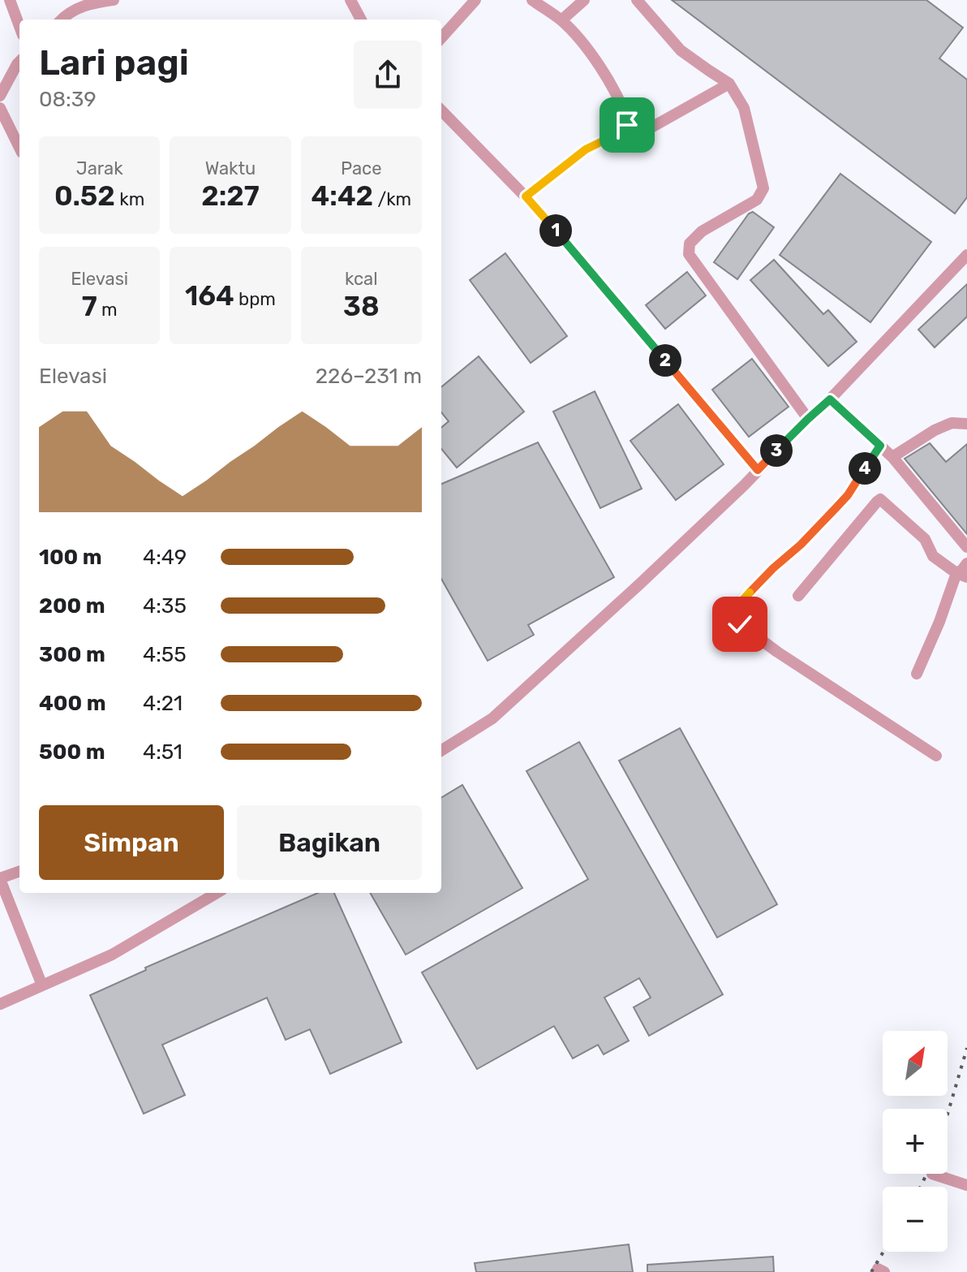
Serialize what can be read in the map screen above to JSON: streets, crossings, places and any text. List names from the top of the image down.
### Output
{
  "north": "top right",
  "page": {
    "heading": ["Lari pagi", "08:39"],
    "stats": [
      ["Jarak", "0.52 km"],
      ["Waktu", "2:27"],
      ["Pace", "4:42 /km"],
      ["Elevasi", "7 m"],
      ["164 bpm"],
      ["kcal", "38"]
    ],
    "pins": [
      "1",
      "2",
      "3",
      "4"
    ],
    "chart": ["Elevasi", "226–231 m"],
    "list": [
      {
        "name": "100 m",
        "note": "4:49"
      },
      {
        "name": "200 m",
        "note": "4:35"
      },
      {
        "name": "300 m",
        "note": "4:55"
      },
      {
        "name": "400 m",
        "note": "4:21"
      },
      {
        "name": "500 m",
        "note": "4:51"
      }
    ],
    "buttons": ["Simpan", "Bagikan"],
    "map_buttons": ["+", "−"]
  }
}
